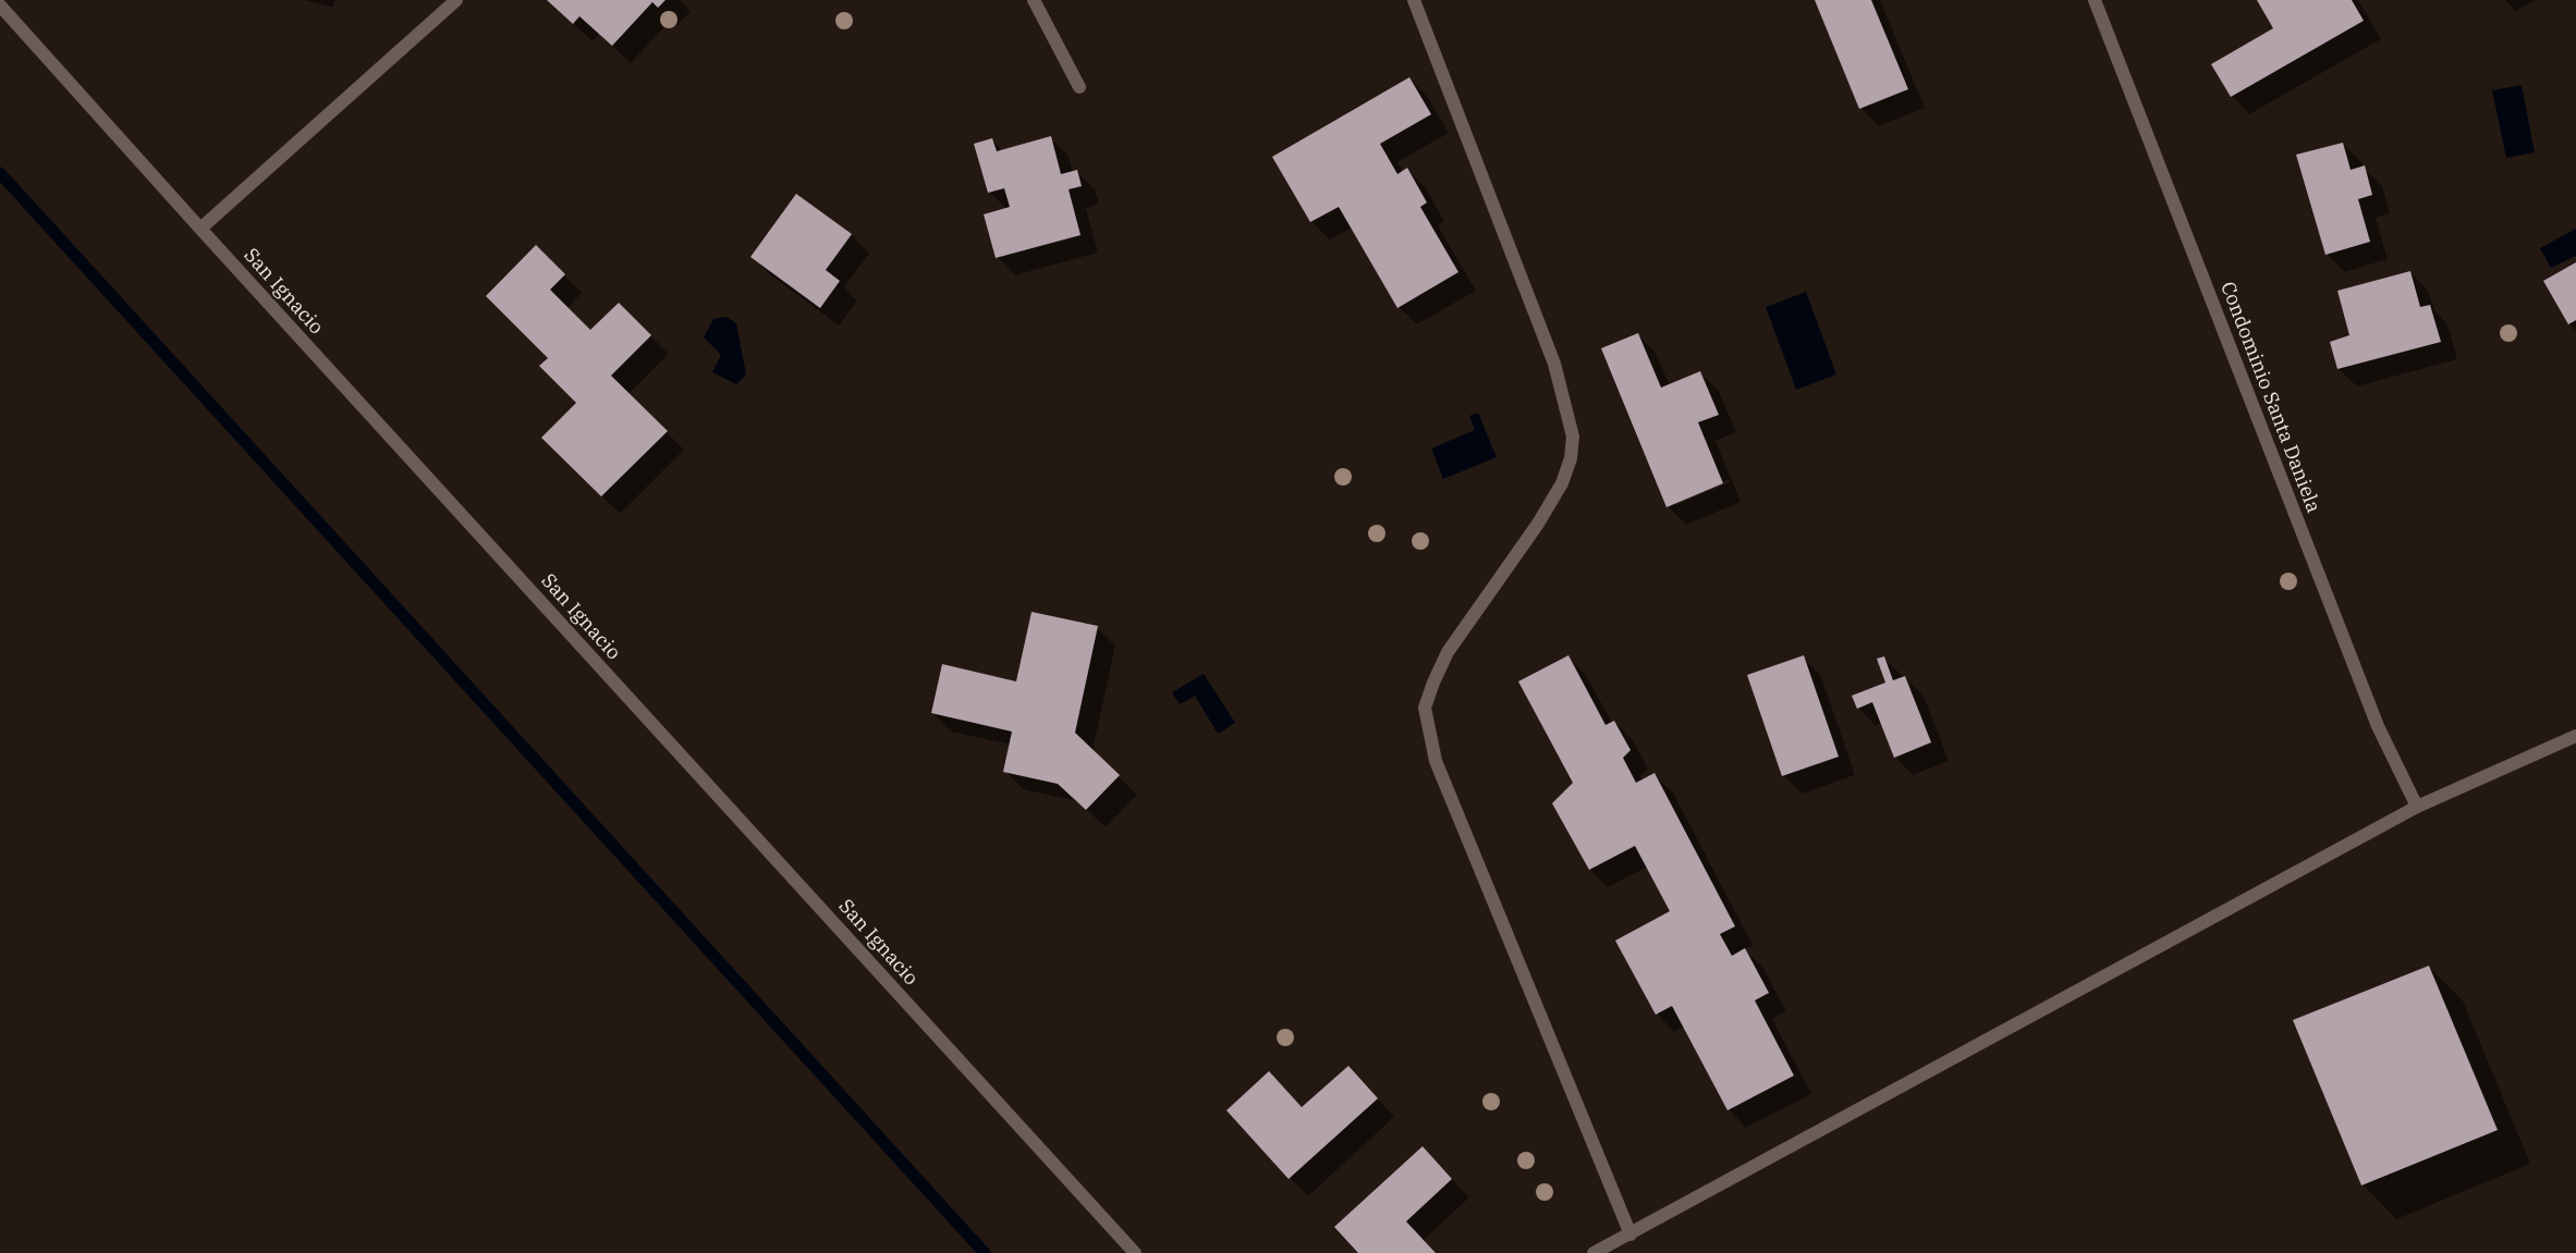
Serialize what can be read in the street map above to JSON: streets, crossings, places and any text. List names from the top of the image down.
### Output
{
  "streets": {
    "street": ["San Ignacio", "Condominio Santa Daniela"]
  }
}
